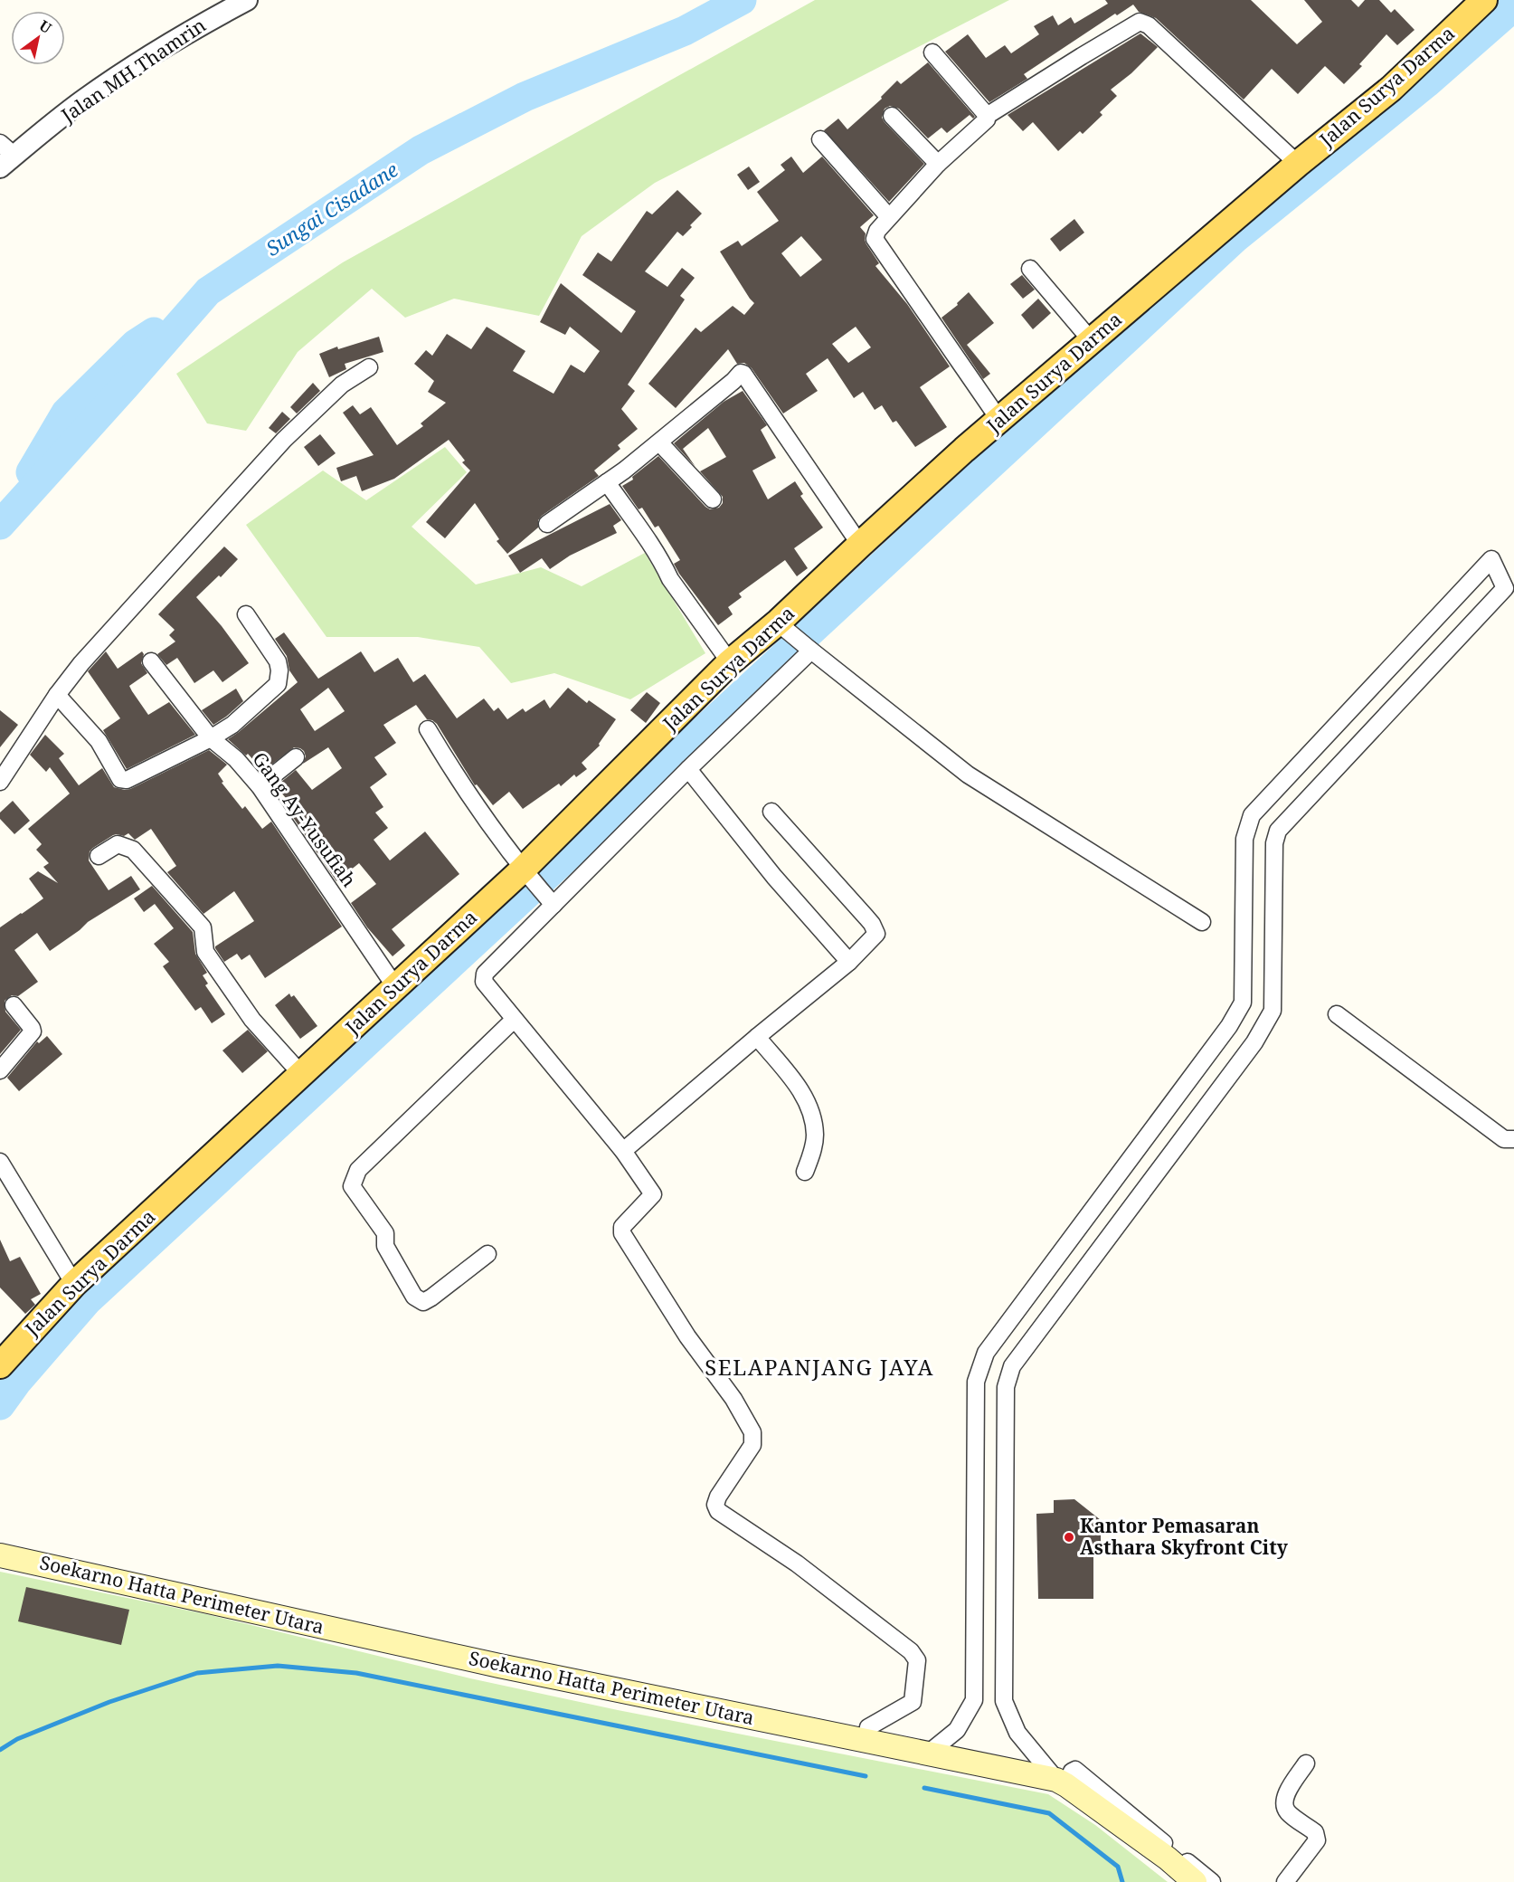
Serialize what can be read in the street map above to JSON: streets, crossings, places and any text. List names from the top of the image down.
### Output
{
  "streets": {
    "main road": ["Jalan Surya Darma", "Soekarno Hatta Perimeter Utara"],
    "street": ["Jalan MH Thamrin", "Gang Ay-Yusufiah"]
  },
  "crossings": [
    ["Jalan Surya Darma", "Gang Ay-Yusufiah"]
  ],
  "districts": ["SELAPANJANG JAYA"],
  "water": ["Sungai Cisadane"],
  "places": ["Kantor Pemasaran Asthara Skyfront City"],
  "north": "top right"
}
